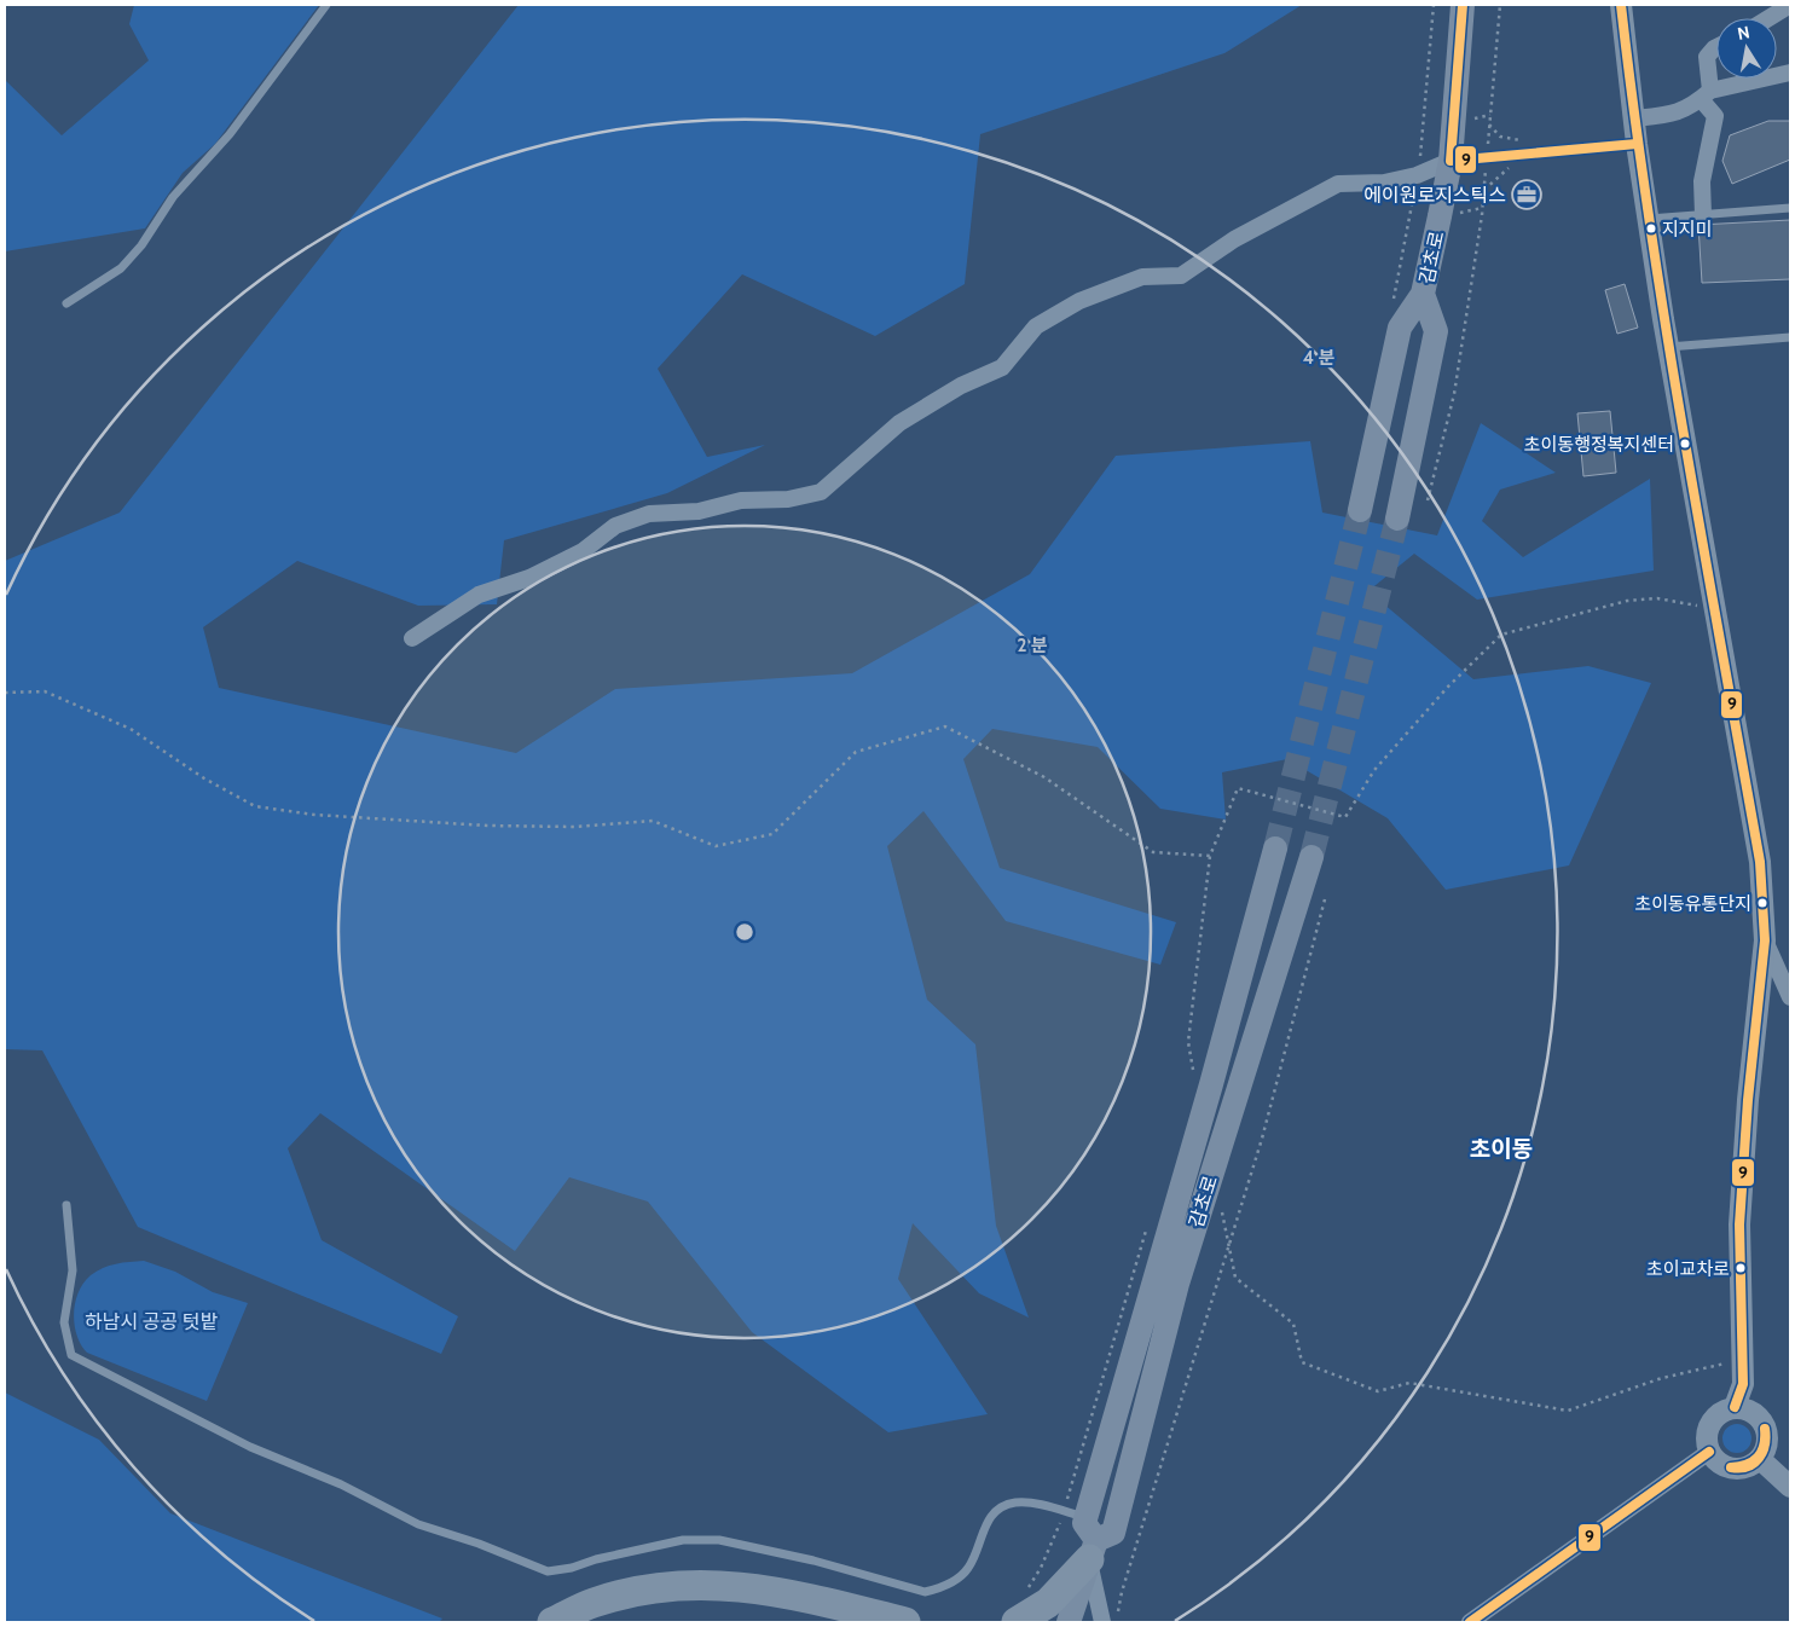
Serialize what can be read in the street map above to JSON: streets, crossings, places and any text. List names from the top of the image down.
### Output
{
  "streets": {
    "main road": ["감초로"]
  },
  "districts": ["초이동"],
  "parks": ["하남시 공공 텃밭"],
  "places": {
    "office": ["에이원로지스틱스"],
    "other": [
      "지지미",
      "초이동행정복지센터",
      "초이동유통단지",
      "초이교차로"
    ]
  },
  "lines": ["transit line 9"],
  "north": "top",
  "rings": ["4 분", "2 분"]
}
